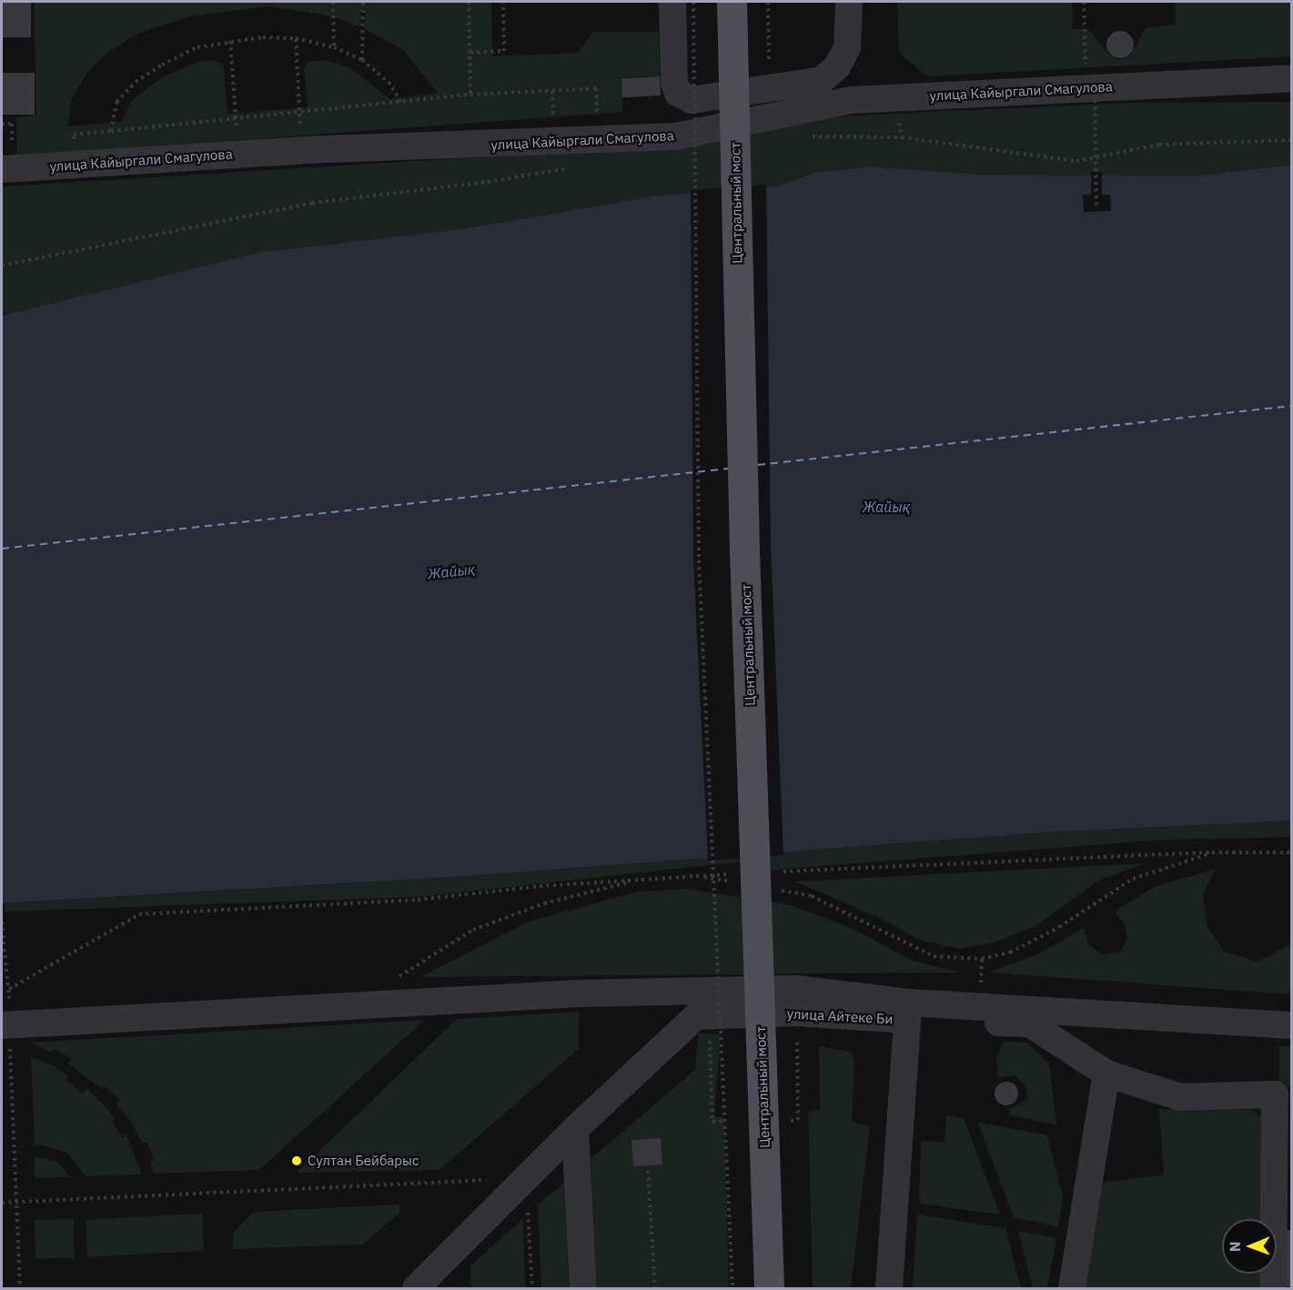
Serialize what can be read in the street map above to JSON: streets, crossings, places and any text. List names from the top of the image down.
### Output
{
  "streets": {
    "main road": ["Центральный мост"],
    "street": ["улица Кайыргали Смагулова", "улица Айтеке Би"]
  },
  "water": ["Жайық"],
  "places": ["Султан Бейбарыс"],
  "north": "left"
}
